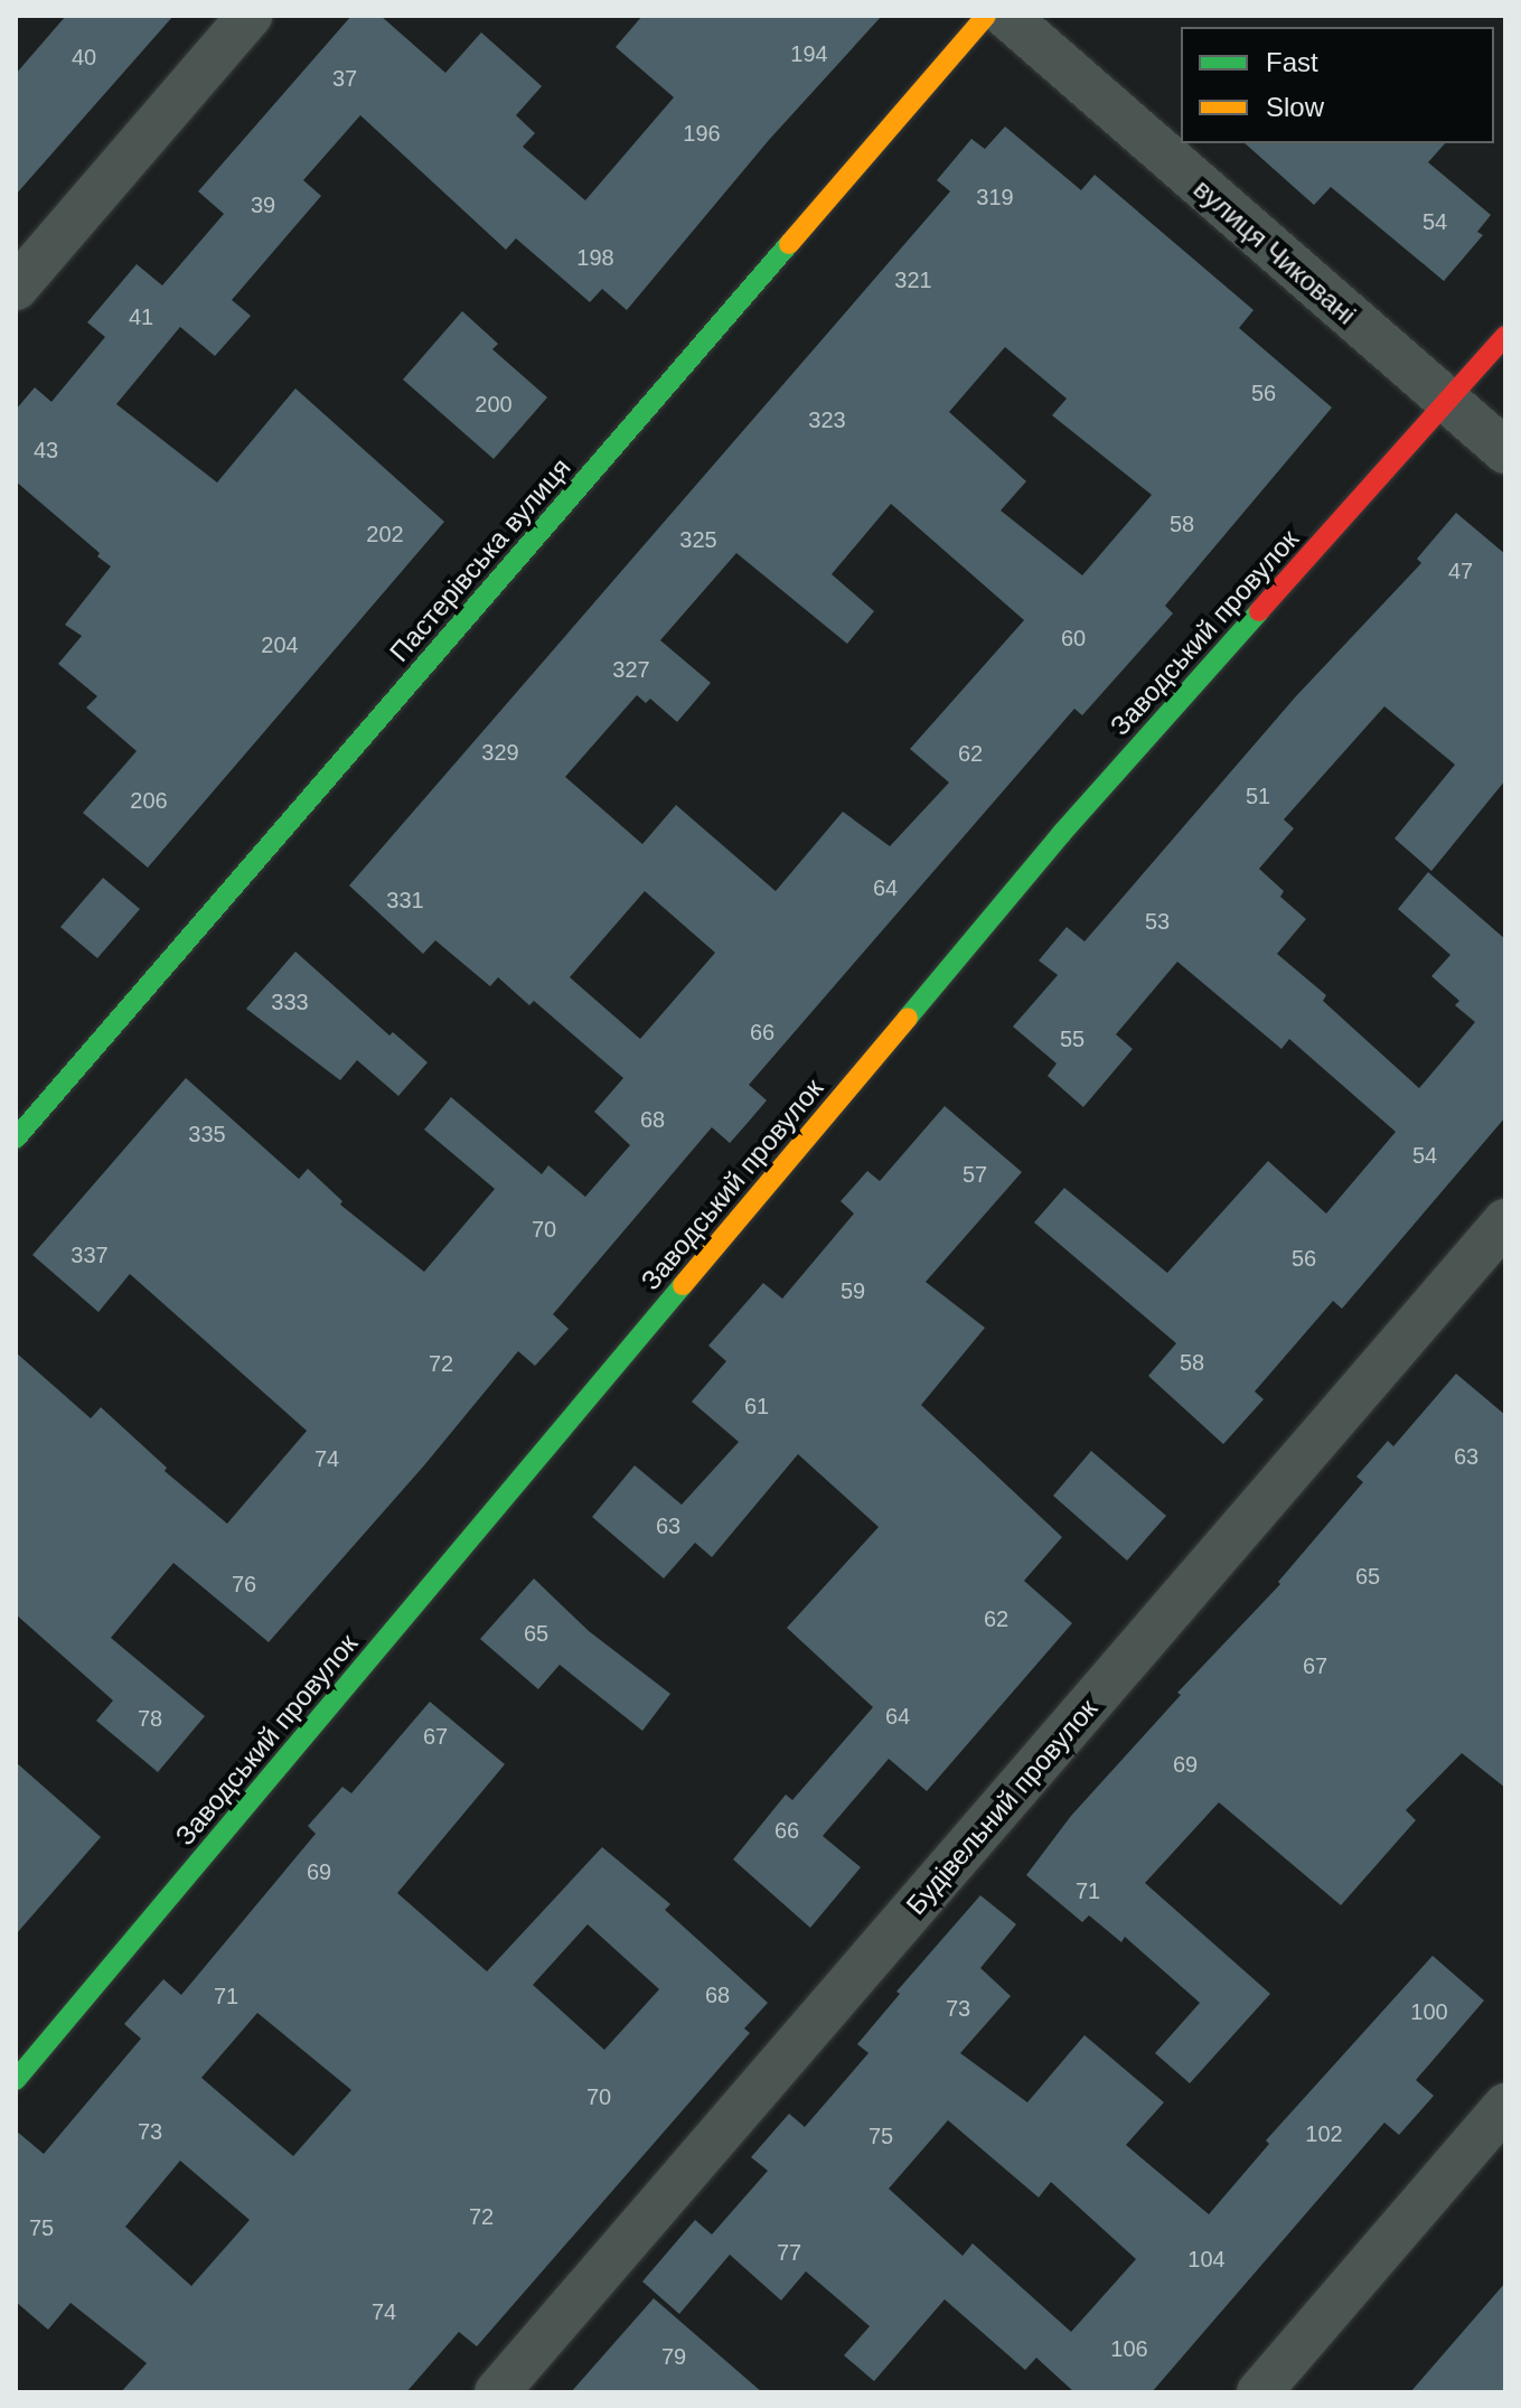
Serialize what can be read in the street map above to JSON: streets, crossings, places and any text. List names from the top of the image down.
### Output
{
  "streets": {
    "street": [
      "вулиця Чиковані",
      "Пастерівська вулиця",
      "Заводський провулок",
      "Будівельний провулок"
    ]
  },
  "crossings": [
    ["вулиця Чиковані", "Заводський провулок"]
  ],
  "house_numbers": [
    "194",
    "40",
    "37",
    "196",
    "319",
    "39",
    "54",
    "198",
    "321",
    "41",
    "56",
    "200",
    "323",
    "43",
    "58",
    "202",
    "325",
    "47",
    "60",
    "204",
    "327",
    "329",
    "62",
    "51",
    "206",
    "64",
    "331",
    "53",
    "333",
    "66",
    "55",
    "68",
    "335",
    "54",
    "57",
    "70",
    "337",
    "56",
    "59",
    "58",
    "72",
    "61",
    "63",
    "74",
    "63",
    "65",
    "76",
    "62",
    "65",
    "67",
    "64",
    "78",
    "67",
    "69",
    "66",
    "69",
    "71",
    "68",
    "71",
    "73",
    "100",
    "70",
    "73",
    "102",
    "75",
    "72",
    "75",
    "77",
    "104",
    "74",
    "106",
    "79"
  ],
  "legend": ["Fast", "Slow"]
}
